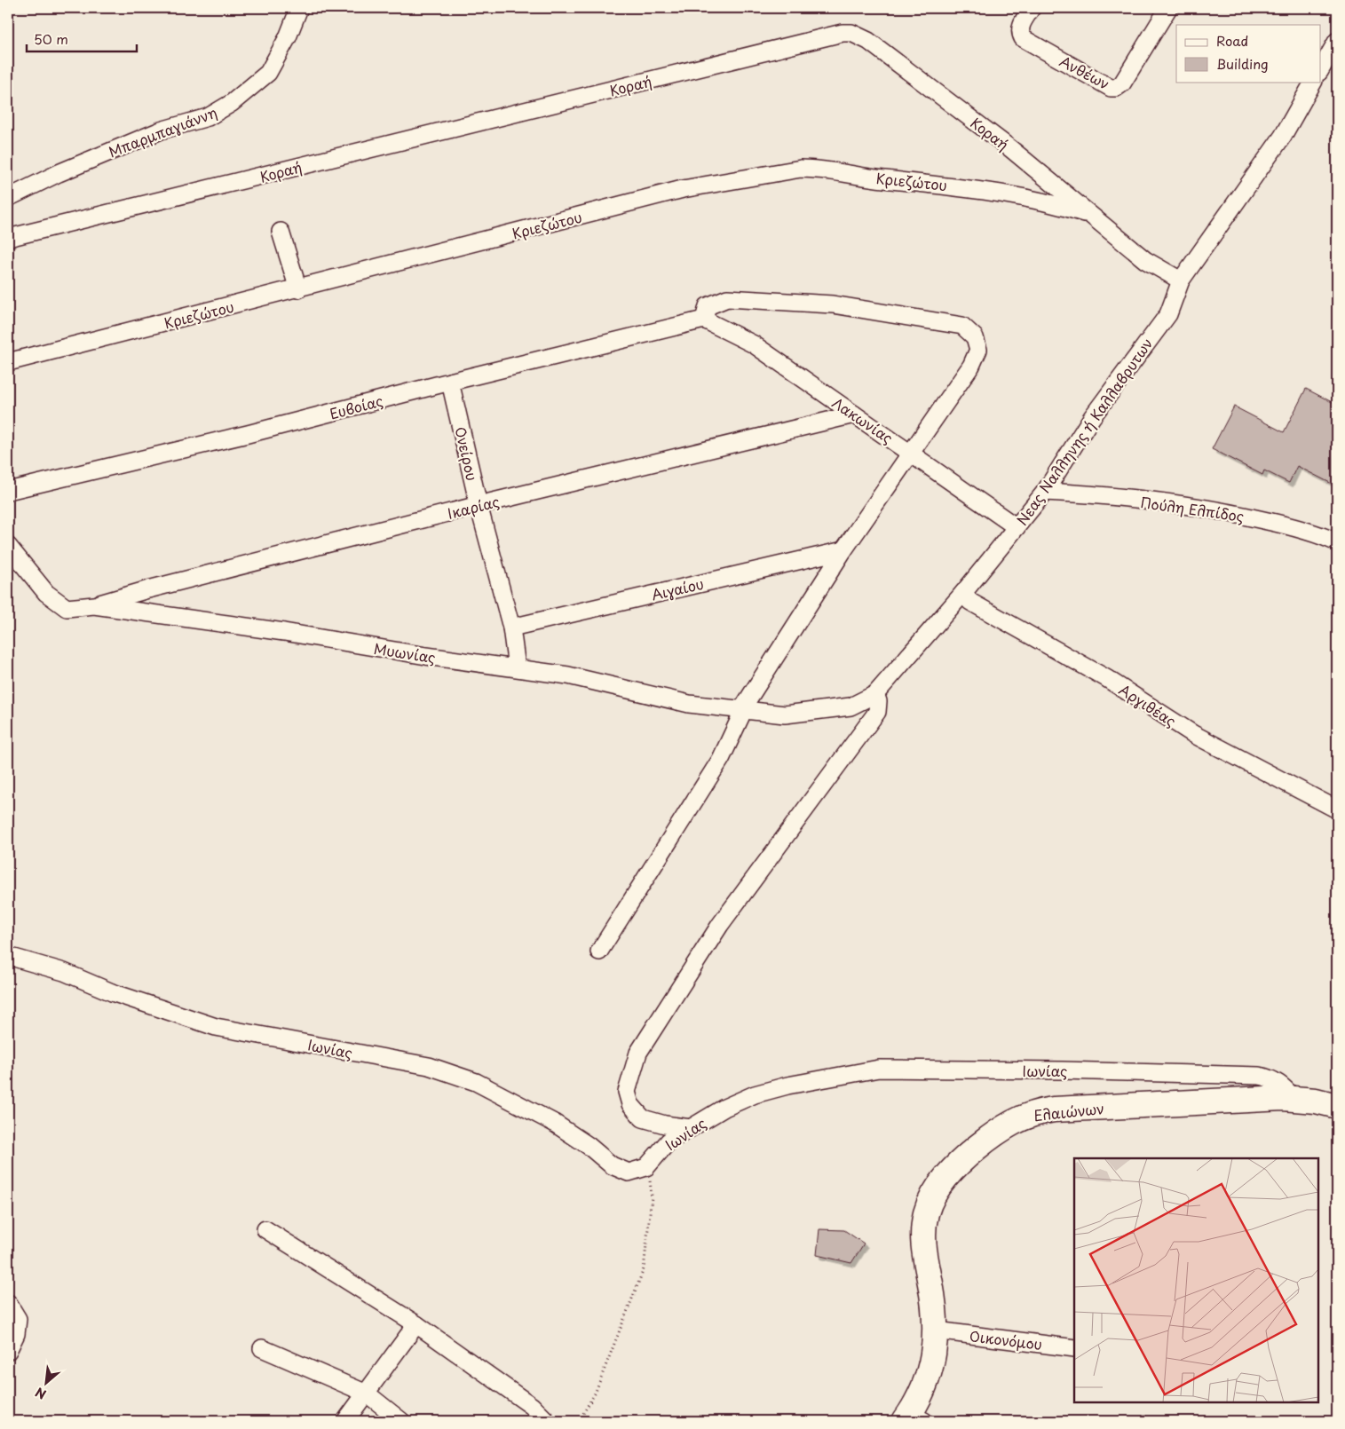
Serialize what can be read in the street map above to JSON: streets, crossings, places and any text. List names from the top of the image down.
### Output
{
  "streets": {
    "main road": ["Ελαιώνων"],
    "street": [
      "Ανθέων",
      "Κοραή",
      "Μπαρμπαγιάννη",
      "Κριεζώτου",
      "Ευβοίας",
      "Λακωνίας",
      "Νεας Nαλληνης ή Καλλαβρυτων",
      "Ονείρου",
      "Ικαρίας",
      "Πούλη Ελπίδος",
      "Αιγαίου",
      "Μυωνίας",
      "Αργιθέας",
      "Ιωνίας",
      "Οικονόμου"
    ]
  },
  "crossings": [
    ["Κοραή", "Κριεζώτου"],
    ["Κοραή", "Νεας Nαλληνης ή Καλλαβρυτων"],
    ["Ευβοίας", "Λακωνίας"],
    ["Ευβοίας", "Ονείρου"],
    ["Λακωνίας", "Νεας Nαλληνης ή Καλλαβρυτων"],
    ["Λακωνίας", "Ικαρίας"],
    ["Νεας Nαλληνης ή Καλλαβρυτων", "Πούλη Ελπίδος"],
    ["Νεας Nαλληνης ή Καλλαβρυτων", "Μυωνίας"],
    ["Νεας Nαλληνης ή Καλλαβρυτων", "Αργιθέας"],
    ["Ονείρου", "Ικαρίας"],
    ["Ονείρου", "Αιγαίου"],
    ["Ονείρου", "Μυωνίας"],
    ["Ικαρίας", "Μυωνίας"],
    ["Ιωνίας", "Ελαιώνων"],
    ["Ελαιώνων", "Οικονόμου"]
  ],
  "legend": ["Road", "Building"],
  "scale_bar": "50 m",
  "north": "bottom left"
}
